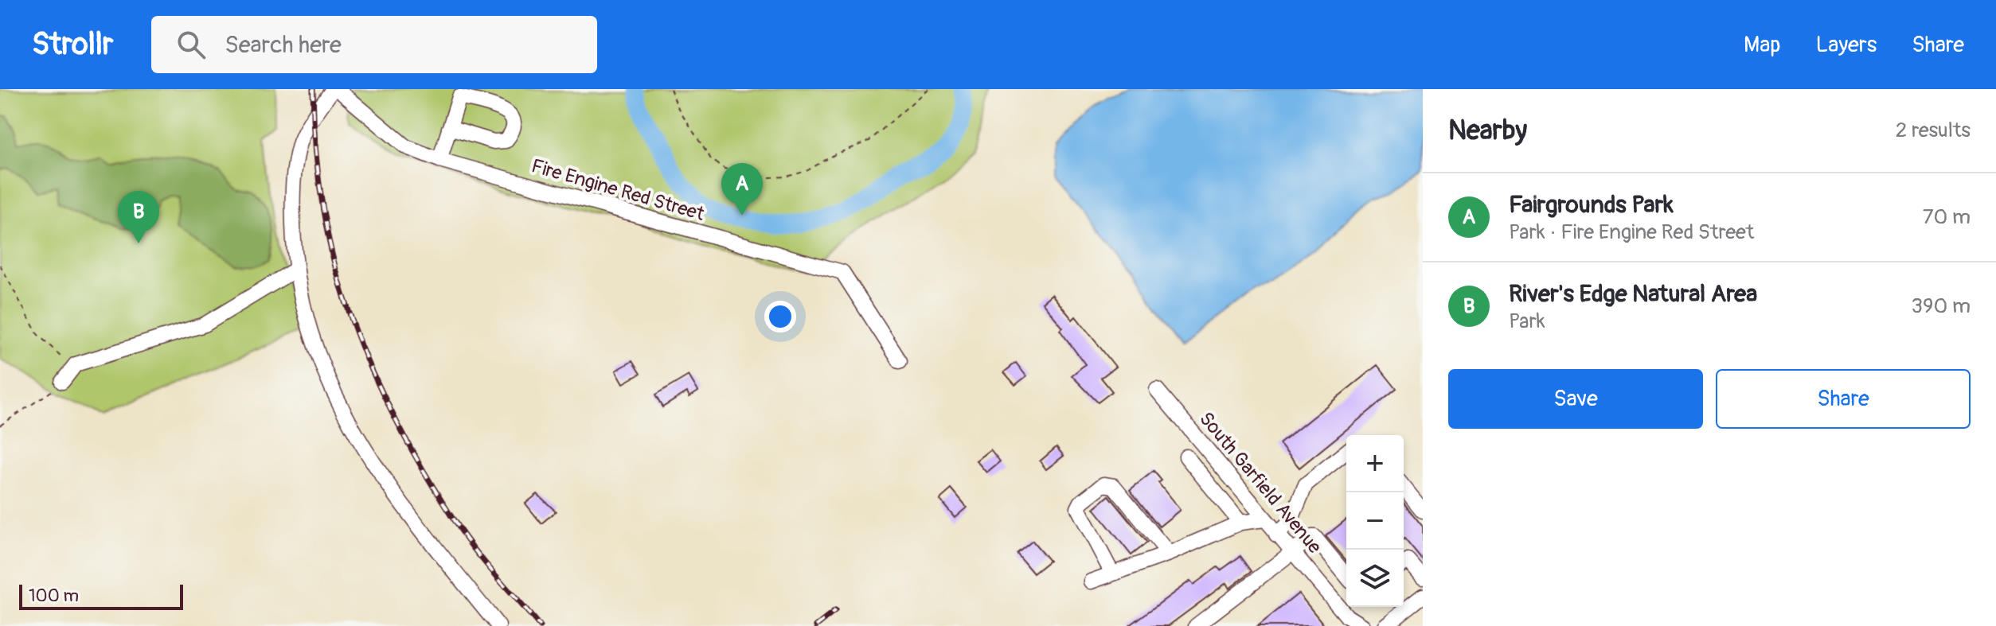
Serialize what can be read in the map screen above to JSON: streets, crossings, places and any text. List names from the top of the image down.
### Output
{
  "streets": {
    "street": ["Fire Engine Red Street", "South Garfield Avenue"]
  },
  "scale_bar": "100 m",
  "page": {
    "header": "Strollr",
    "search": "Search here",
    "nav": ["Map", "Layers", "Share"],
    "heading": ["Nearby", "2 results"],
    "pins": ["A", "B"],
    "list": [
      {
        "mark": "A",
        "name": "Fairgrounds Park",
        "note": "Park · Fire Engine Red Street",
        "value": "70 m"
      },
      {
        "mark": "B",
        "name": "River's Edge Natural Area",
        "note": "Park",
        "value": "390 m"
      }
    ],
    "buttons": ["Save", "Share"],
    "map_buttons": ["+", "−"],
    "scale": "100 m"
  }
}
